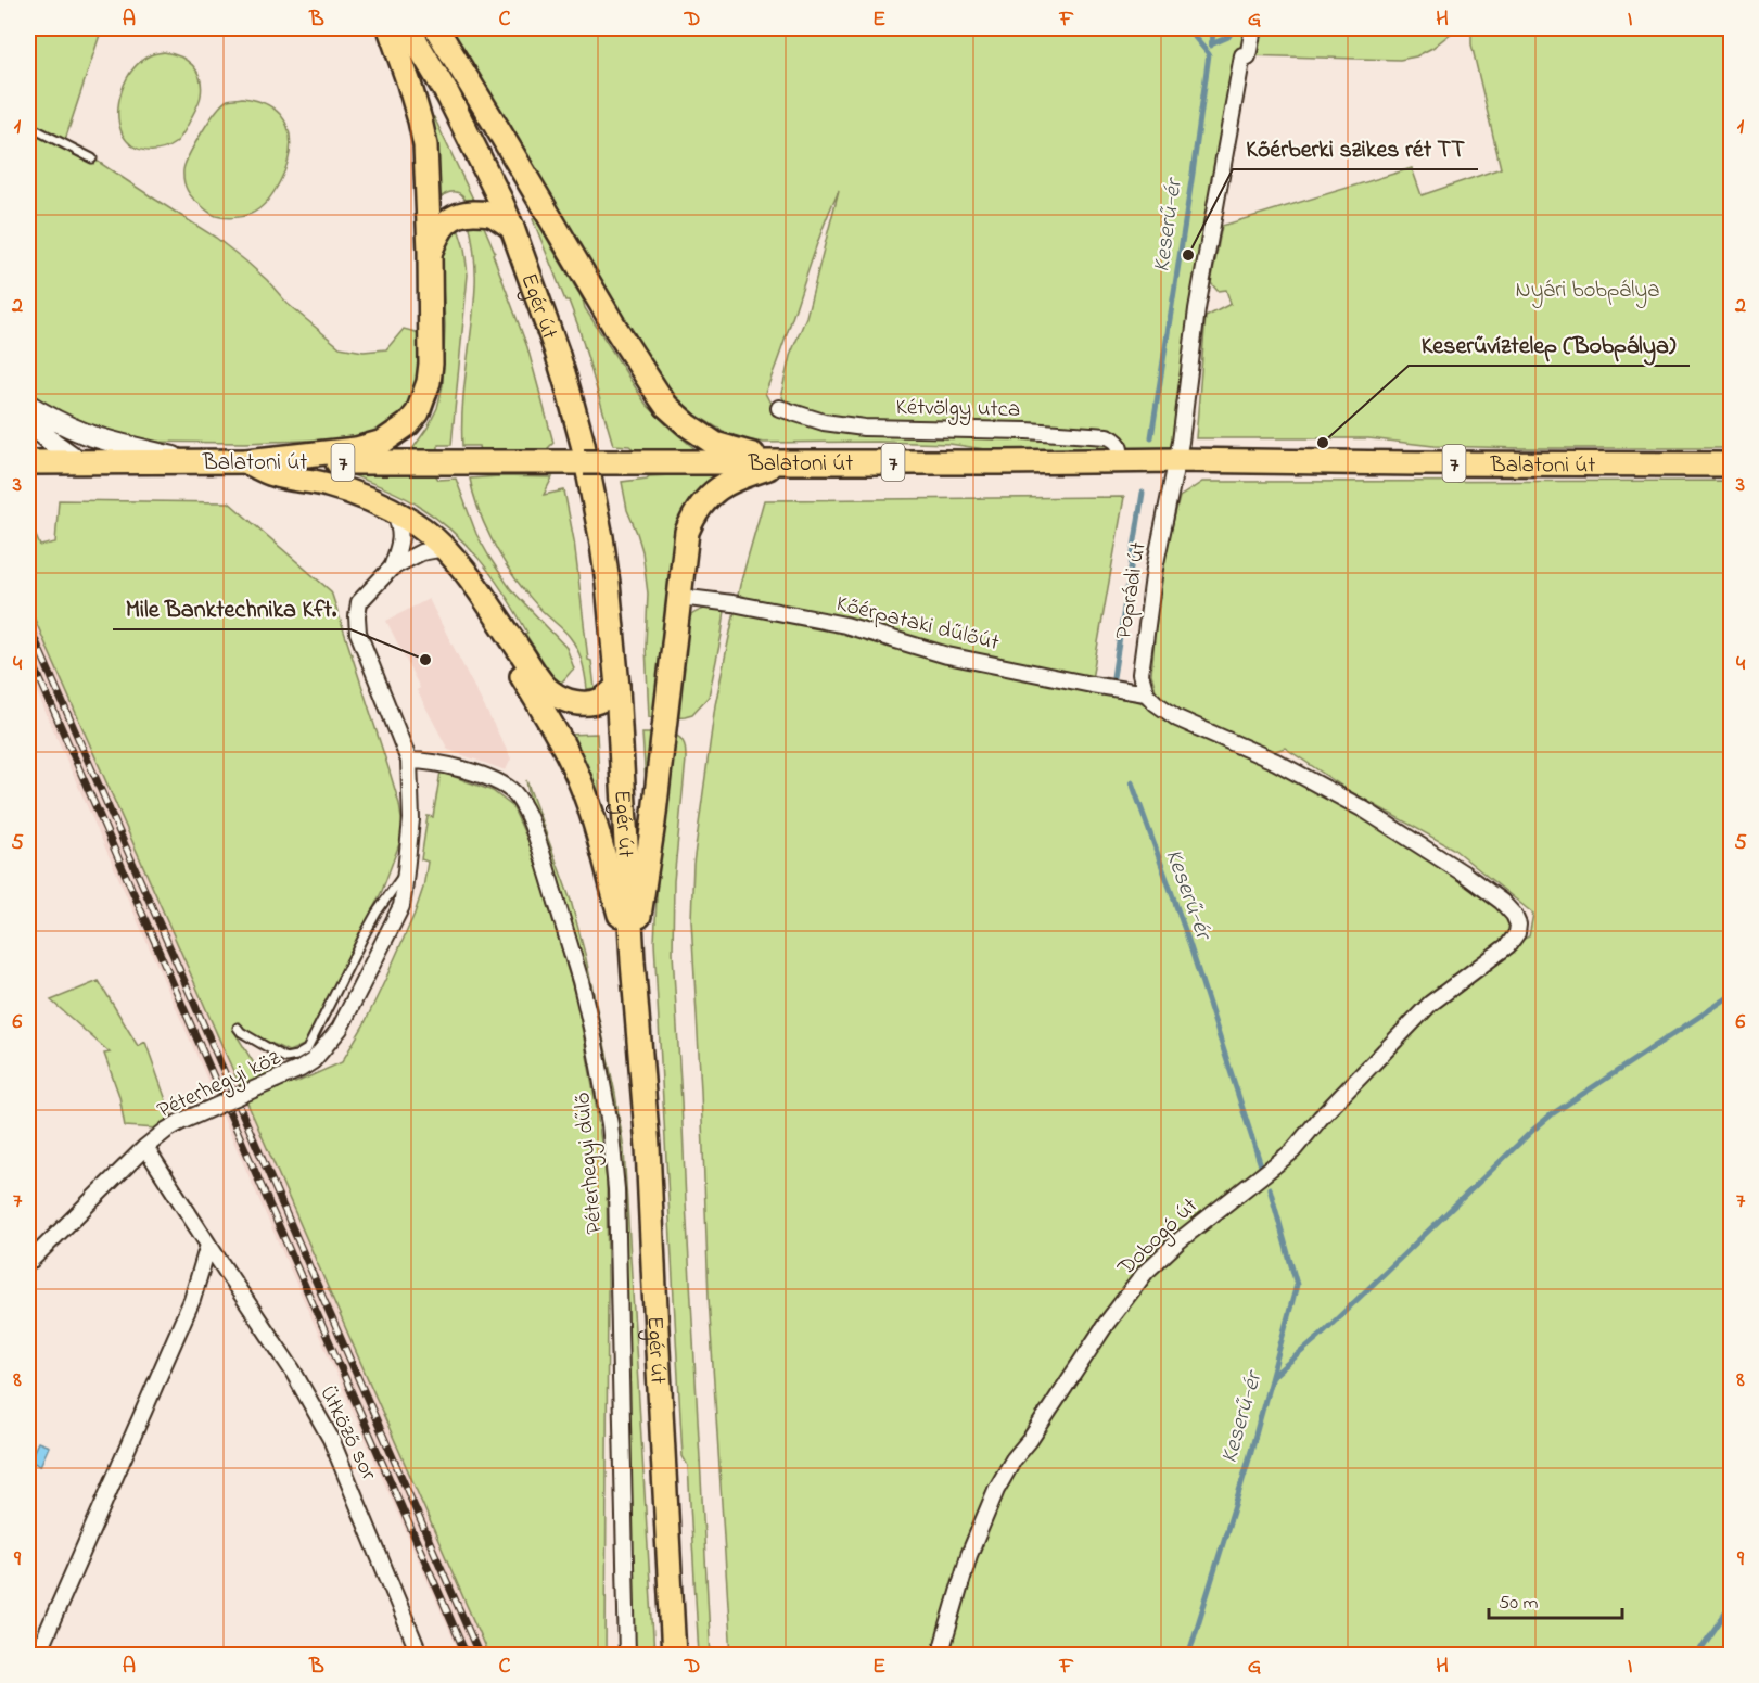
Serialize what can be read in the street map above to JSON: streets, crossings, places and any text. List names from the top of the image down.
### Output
{
  "streets": {
    "main road": ["Egér út", "Balatoni út", "7"],
    "street": [
      "Kétvölgy utca",
      "Poprádi út",
      "Kőérpataki dűlőút",
      "Péterhegyi köz",
      "Péterhegyi dűlő",
      "Dobogó út",
      "Ütköző sor"
    ]
  },
  "crossings": [
    ["Kétvölgy utca", "Balatoni út"],
    ["Balatoni út", "Poprádi út"],
    ["Poprádi út", "Kőérpataki dűlőút"],
    ["Poprádi út", "Dobogó út"],
    ["Kőérpataki dűlőút", "Dobogó út"],
    ["Péterhegyi köz", "Péterhegyi dűlő"],
    ["Péterhegyi köz", "Ütköző sor"]
  ],
  "water": ["Keserű-ér"],
  "parks": ["Nyári bobpálya"],
  "places": ["Kőérberki szikes rét TT", "Keserűvíztelep (Bobpálya)", "Mile Banktechnika Kft."],
  "scale_bar": "50 m",
  "grid": {
    "columns": [
      "A",
      "B",
      "C",
      "D",
      "E",
      "F",
      "G",
      "H",
      "I"
    ],
    "rows": [
      "1",
      "2",
      "3",
      "4",
      "5",
      "6",
      "7",
      "8",
      "9"
    ]
  }
}
